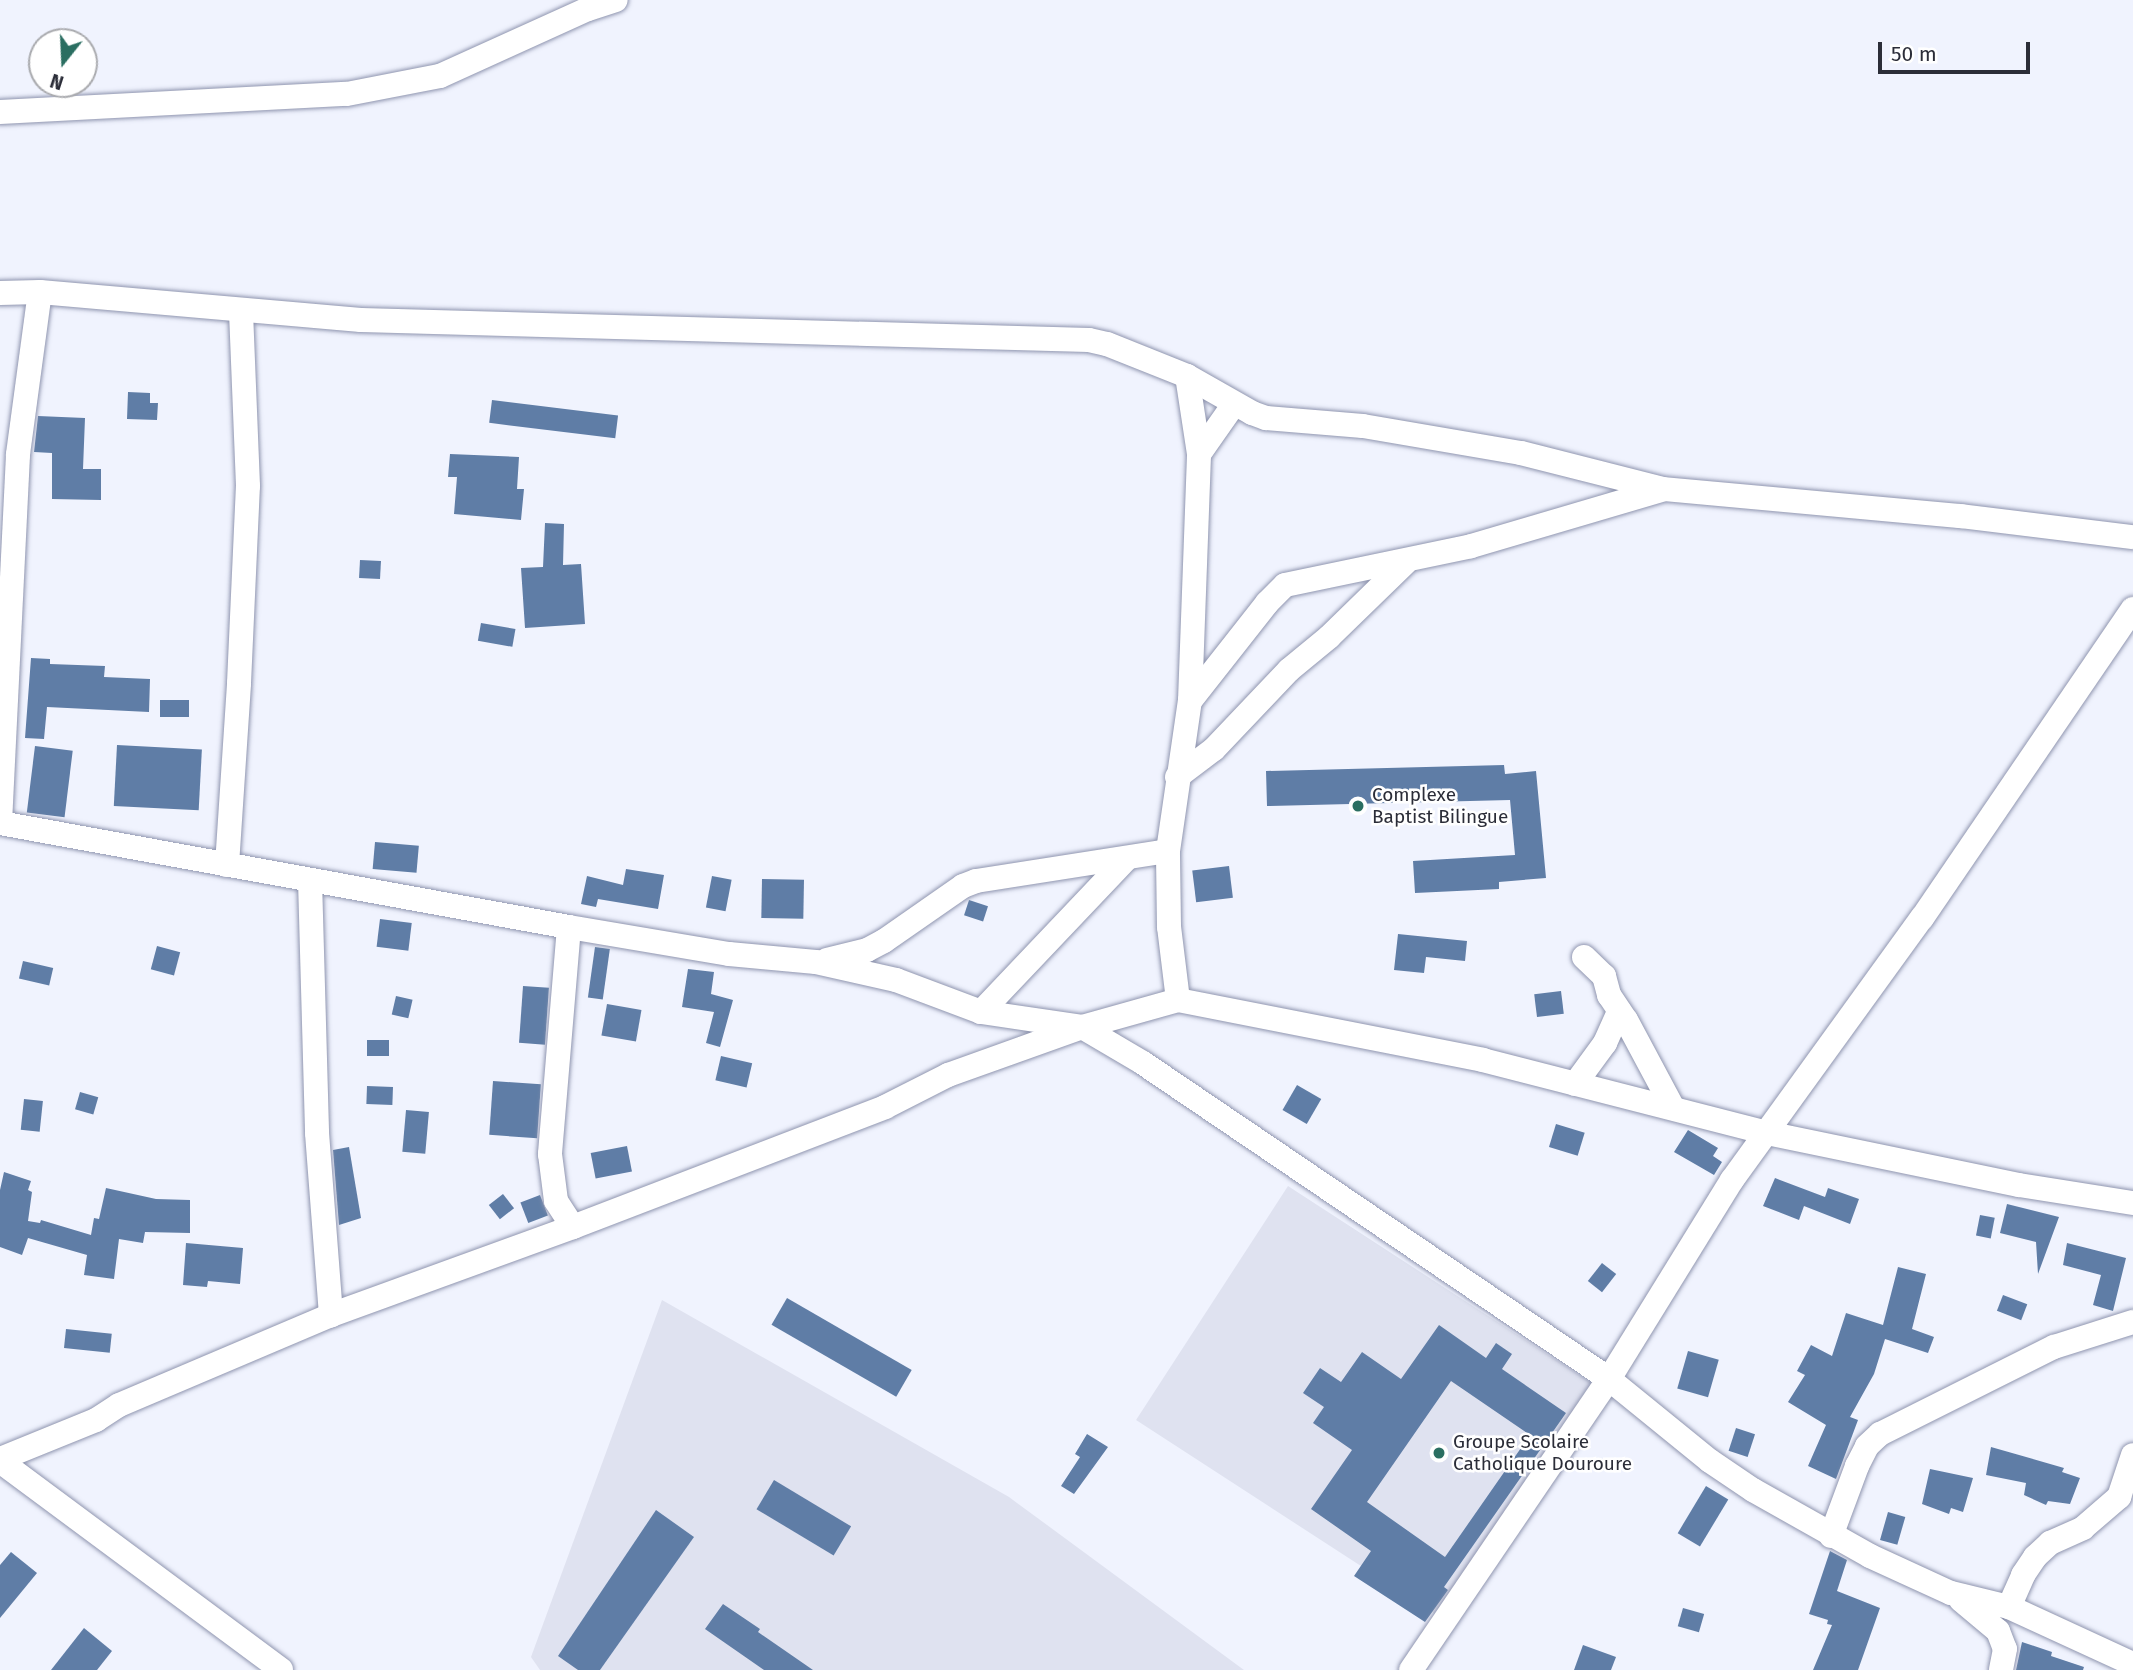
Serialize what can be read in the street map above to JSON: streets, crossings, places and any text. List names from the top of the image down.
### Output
{
  "places": ["Complexe Baptist Bilingue", "Groupe Scolaire Catholique Douroure"],
  "scale_bar": "50 m",
  "north": "bottom"
}
